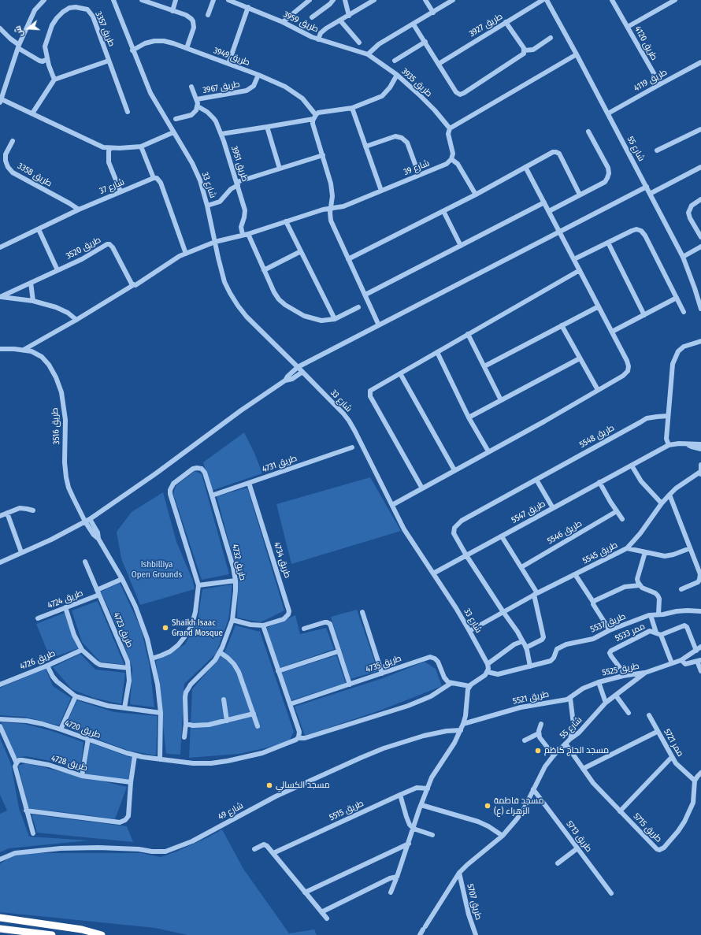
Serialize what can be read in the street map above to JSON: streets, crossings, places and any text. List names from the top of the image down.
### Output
{
  "streets": {
    "street": [
      "طريق 3959",
      "طريق 3927",
      "طريق 3357",
      "طريق 4120",
      "طريق 3949",
      "طريق 4119",
      "طريق 3935",
      "طريق 3967",
      "شارع 55",
      "طريق 3951",
      "شارع 39",
      "طريق 3358",
      "شارع 33",
      "شارع 37",
      "طريق 3520",
      "طريق 3516",
      "طريق 5548",
      "طريق 4731",
      "طريق 5547",
      "طريق 5546",
      "طريق 5545",
      "طريق 4734",
      "طريق 4732",
      "طريق 4724",
      "طريق 5537",
      "طريق 4723",
      "ممر 5533",
      "طريق 4726",
      "طريق 4735",
      "طريق 5525",
      "طريق 5521",
      "طريق 4720",
      "ممر 5721",
      "طريق 4728",
      "طريق 5515",
      "شارع 49",
      "طريق 5715",
      "طريق 5713",
      "طريق 5707"
    ]
  },
  "crossings": [
    ["طريق 3959", "طريق 3935"],
    ["طريق 4120", "طريق 4119"],
    ["طريق 3949", "طريق 3967"],
    ["طريق 3949", "شارع 39"],
    ["طريق 3949", "شارع 33"],
    ["طريق 4119", "شارع 55"],
    ["شارع 55", "ممر 5533"],
    ["شارع 55", "طريق 5525"],
    ["شارع 55", "طريق 5715"],
    ["شارع 55", "طريق 5713"],
    ["شارع 55", "طريق 5707"],
    ["طريق 3951", "شارع 39"],
    ["شارع 39", "شارع 33"],
    ["طريق 3358", "شارع 37"],
    ["شارع 33", "طريق 5547"],
    ["شارع 33", "طريق 5545"],
    ["شارع 33", "طريق 5537"],
    ["طريق 5548", "طريق 5547"],
    ["طريق 4731", "طريق 4734"],
    ["طريق 4731", "طريق 4732"],
    ["طريق 4734", "طريق 4732"],
    ["طريق 4724", "طريق 4723"],
    ["طريق 5525", "طريق 5521"],
    ["ممر 5721", "طريق 5715"]
  ],
  "parks": ["Ishbilliya Open Grounds"],
  "places": [
    "Shaikh Isaac Grand Mosque",
    "مسجد الحاج كاظم",
    "مسجد الكسالي",
    "مسجد فاطمة الزهراء (ع)"
  ],
  "north": "left"
}
